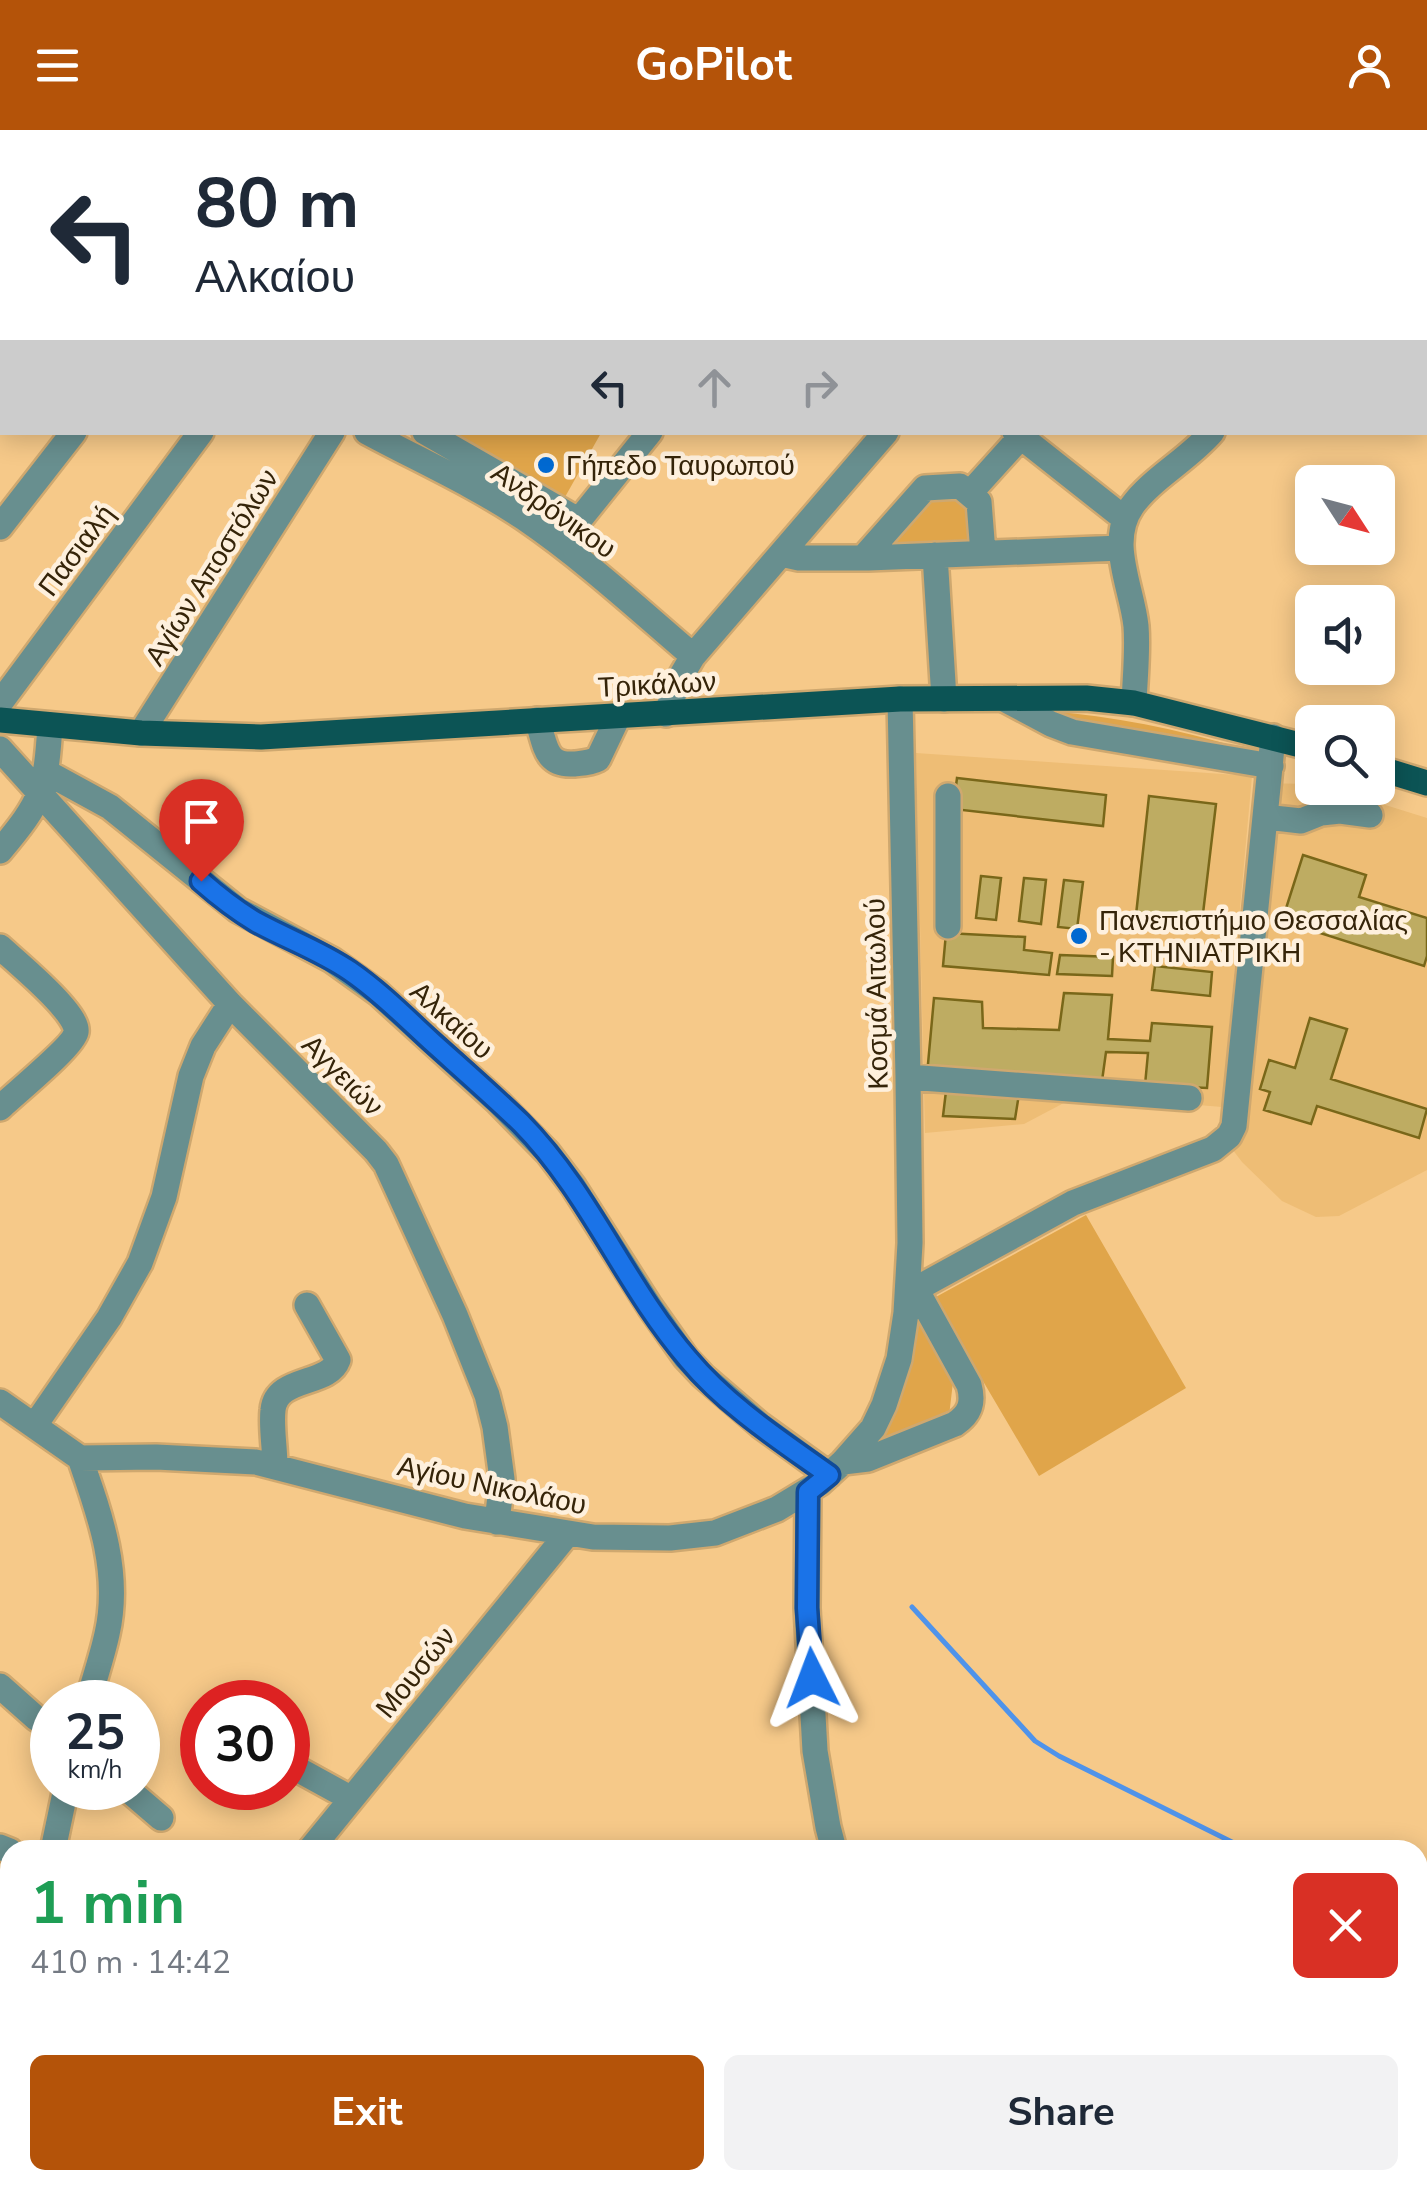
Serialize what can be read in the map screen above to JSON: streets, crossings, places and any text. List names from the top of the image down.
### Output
{
  "streets": {
    "main road": ["Τρικάλων"],
    "street": [
      "Ανδρόνικου",
      "Πασιαλή",
      "Αγίων Αποστόλων",
      "Κοσμά Αιτωλού",
      "Αλκαίου",
      "Αγγειών",
      "Αγίου Νικολάου",
      "Μουσών"
    ]
  },
  "crossings": [
    ["Αγίων Αποστόλων", "Τρικάλων"],
    ["Τρικάλων", "Κοσμά Αιτωλού"],
    ["Κοσμά Αιτωλού", "Αγίου Νικολάου"],
    ["Αλκαίου", "Αγγειών"],
    ["Αλκαίου", "Αγίου Νικολάου"],
    ["Αγγειών", "Αγίου Νικολάου"],
    ["Αγίου Νικολάου", "Μουσών"]
  ],
  "places": ["Γήπεδο Ταυρωπού", "Πανεπιστήμιο Θεσσαλίας - ΚΤΗΝΙΑΤΡΙΚΗ"],
  "north": "bottom right",
  "page": {
    "header": "GoPilot",
    "turn": ["80 m", "Αλκαίου"],
    "speed": "25 km/h",
    "limit": "30",
    "heading": ["1 min", "410 m · 14:42"],
    "buttons": ["Exit", "Share"]
  }
}
